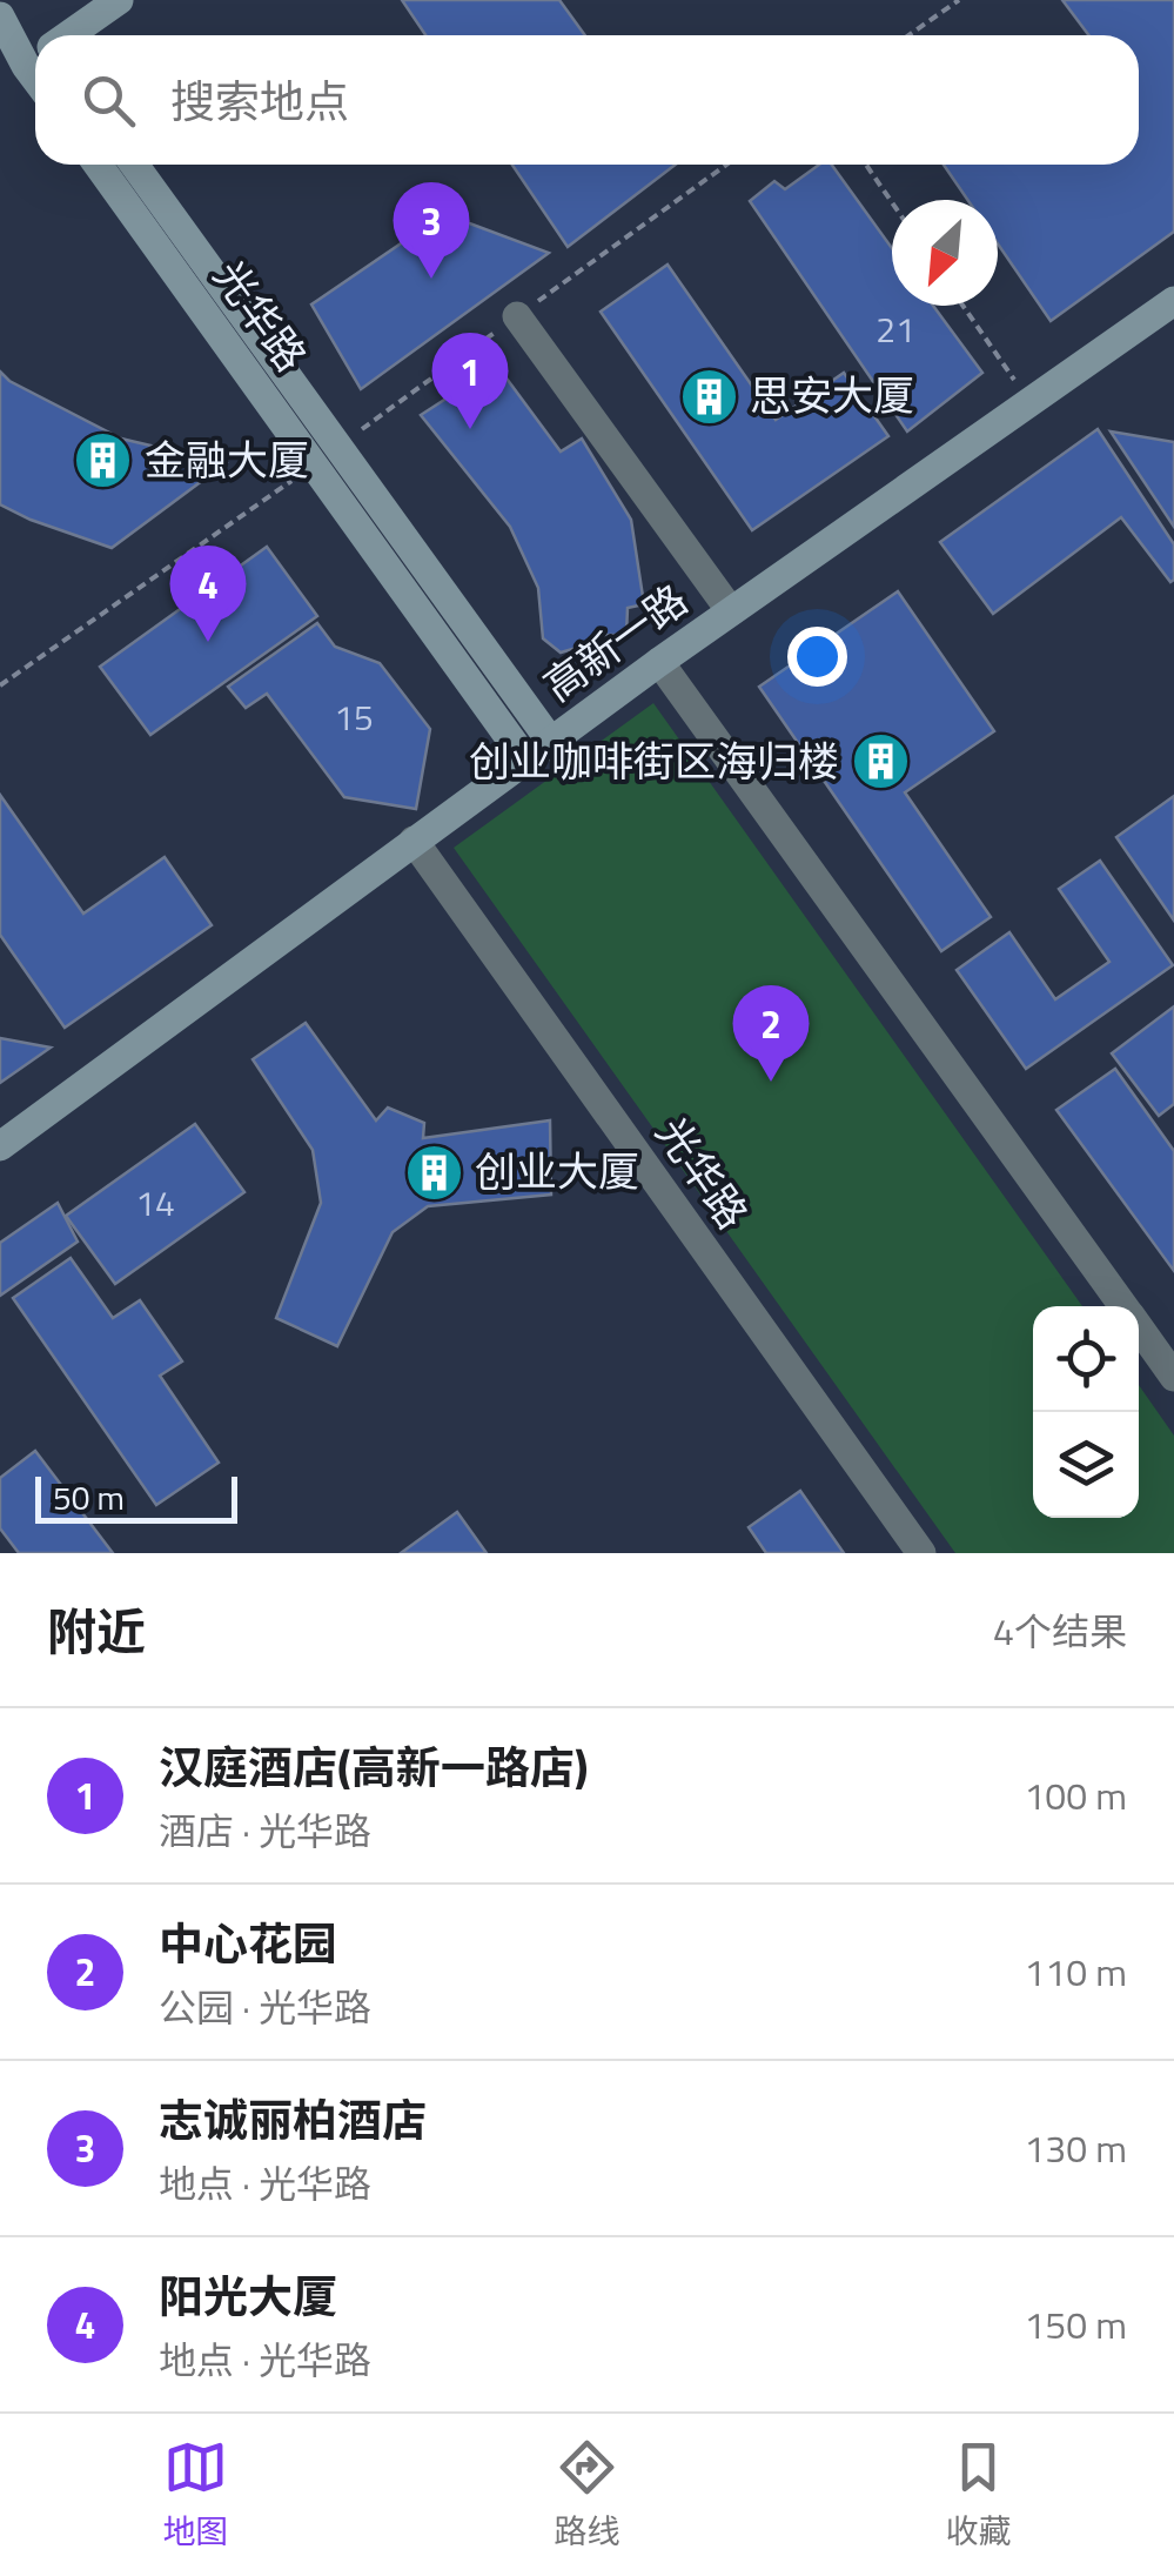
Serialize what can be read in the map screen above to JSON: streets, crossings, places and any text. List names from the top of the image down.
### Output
{
  "streets": {
    "street": ["光华路", "高新一路"]
  },
  "crossings": [
    ["光华路", "高新一路"]
  ],
  "places": {
    "building": [
      "思安大厦",
      "金融大厦",
      "创业咖啡街区海归楼",
      "创业大厦"
    ]
  },
  "house_numbers": ["21", "15", "14"],
  "scale_bar": "50 m",
  "north": "bottom left",
  "page": {
    "search": "搜索地点",
    "pins": [
      "3",
      "1",
      "4",
      "2"
    ],
    "scale": "50 m",
    "heading": ["附近", "4个结果"],
    "list": [
      {
        "mark": "1",
        "name": "汉庭酒店(高新一路店)",
        "note": "酒店 · 光华路",
        "value": "100 m"
      },
      {
        "mark": "2",
        "name": "中心花园",
        "note": "公园 · 光华路",
        "value": "110 m"
      },
      {
        "mark": "3",
        "name": "志诚丽柏酒店",
        "note": "地点 · 光华路",
        "value": "130 m"
      },
      {
        "mark": "4",
        "name": "阳光大厦",
        "note": "地点 · 光华路",
        "value": "150 m"
      }
    ],
    "nav": ["地图", "路线", "收藏"]
  }
}
